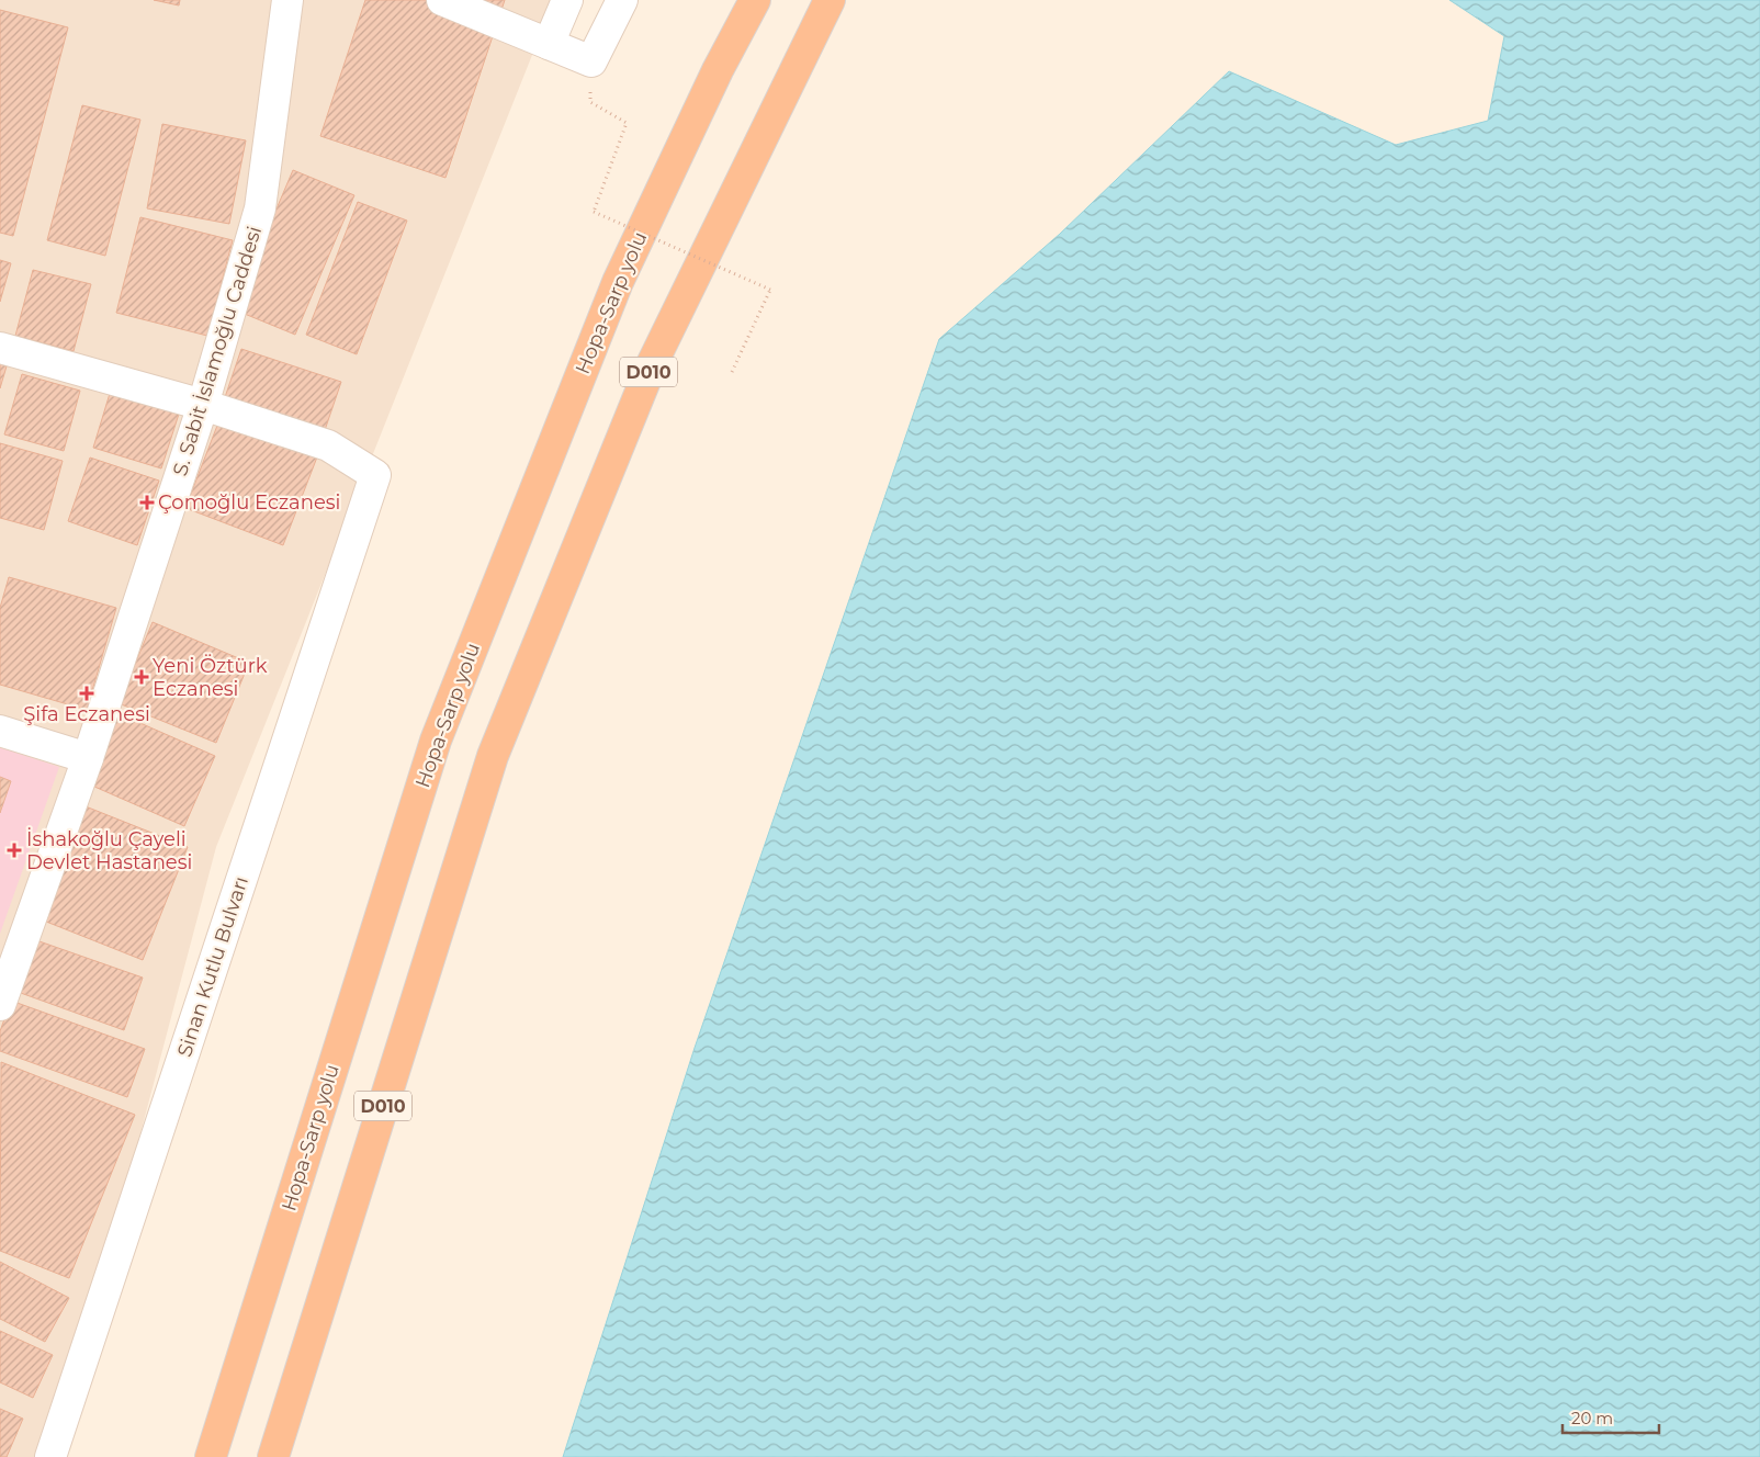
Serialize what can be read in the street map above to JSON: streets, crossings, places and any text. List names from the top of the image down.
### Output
{
  "streets": {
    "highway": ["Hopa-Sarp yolu", "D010"],
    "street": ["S. Sabit İslamoğlu Caddesi", "Sinan Kutlu Bulvarı"]
  },
  "crossings": [
    ["S. Sabit İslamoğlu Caddesi", "Sinan Kutlu Bulvarı"]
  ],
  "places": {
    "health": [
      "Çomoğlu Eczanesi",
      "Yeni Öztürk Eczanesi",
      "Şifa Eczanesi",
      "İshakoğlu Çayeli Devlet Hastanesi"
    ]
  },
  "scale_bar": "20 m"
}
